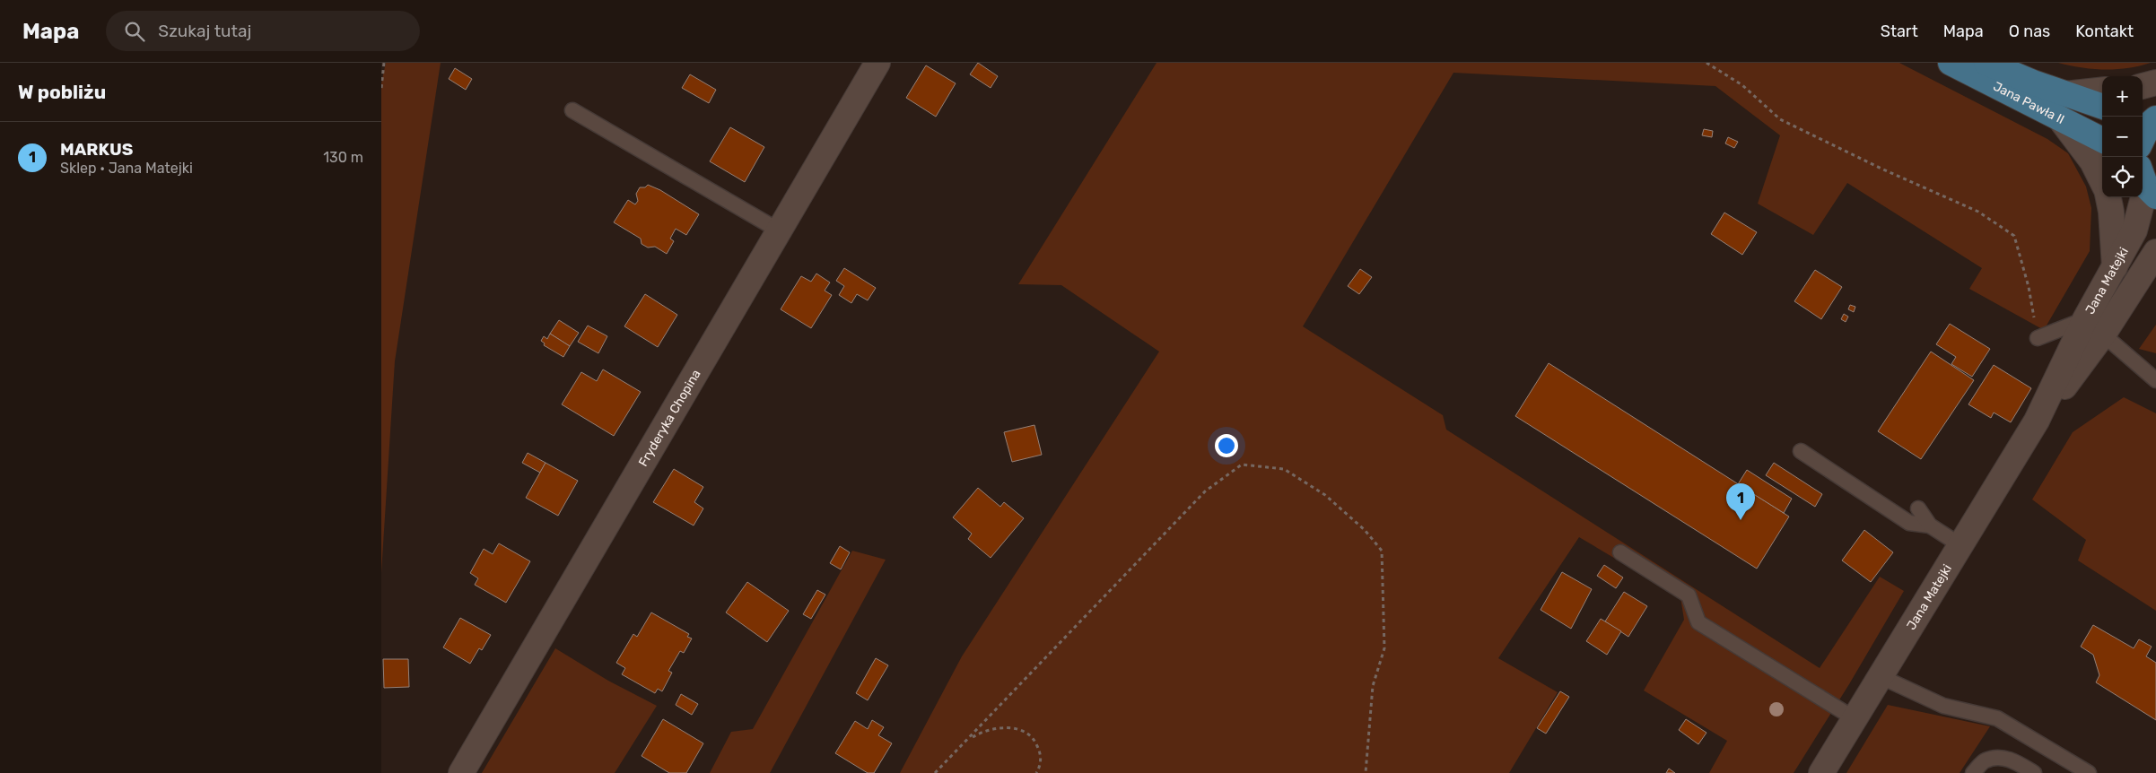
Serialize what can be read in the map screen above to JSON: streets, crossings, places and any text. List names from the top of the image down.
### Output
{
  "streets": {
    "main road": ["Jana Pawła II"],
    "street": ["Jana Matejki", "Fryderyka Chopina"]
  },
  "page": {
    "header": "Mapa",
    "search": "Szukaj tutaj",
    "nav": [
      "Start",
      "Mapa",
      "O nas",
      "Kontakt"
    ],
    "heading": "W pobliżu",
    "map_buttons": ["+", "−"],
    "list": [
      {
        "mark": "1",
        "name": "MARKUS",
        "note": "Sklep · Jana Matejki",
        "value": "130 m"
      }
    ],
    "pins": "1"
  }
}
